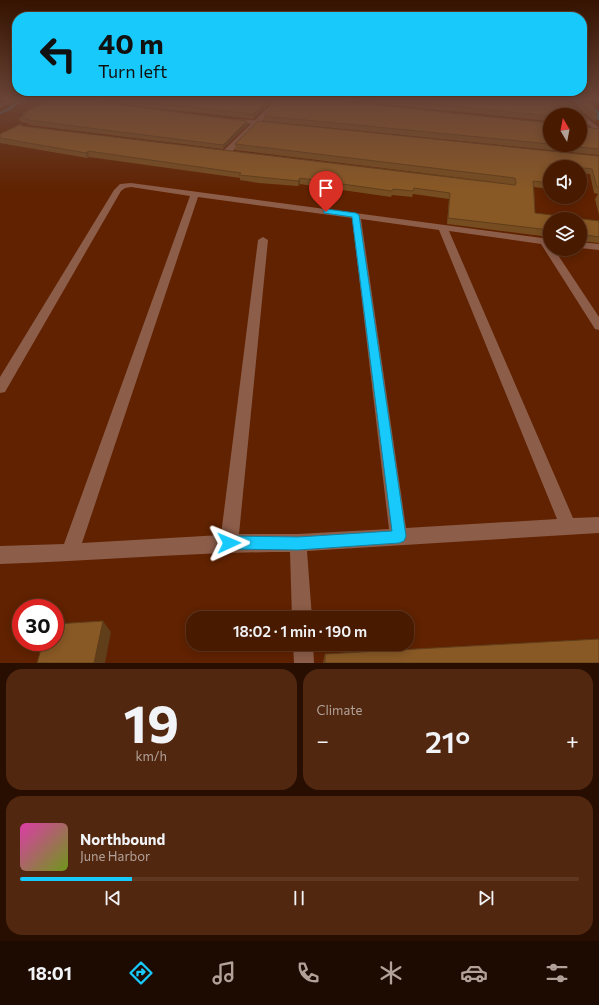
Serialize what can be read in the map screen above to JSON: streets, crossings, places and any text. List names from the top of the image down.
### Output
{
  "north": "top",
  "page": {
    "turn": ["40 m", "Turn left"],
    "limit": "30",
    "trip": "18:02 · 1 min · 190 m",
    "tile": [
      ["19", "km/h"],
      "Climate"
    ],
    "heat": ["−", "21°", "+"],
    "song": ["Northbound", "June Harbor"],
    "tabs": "18:01"
  }
}
